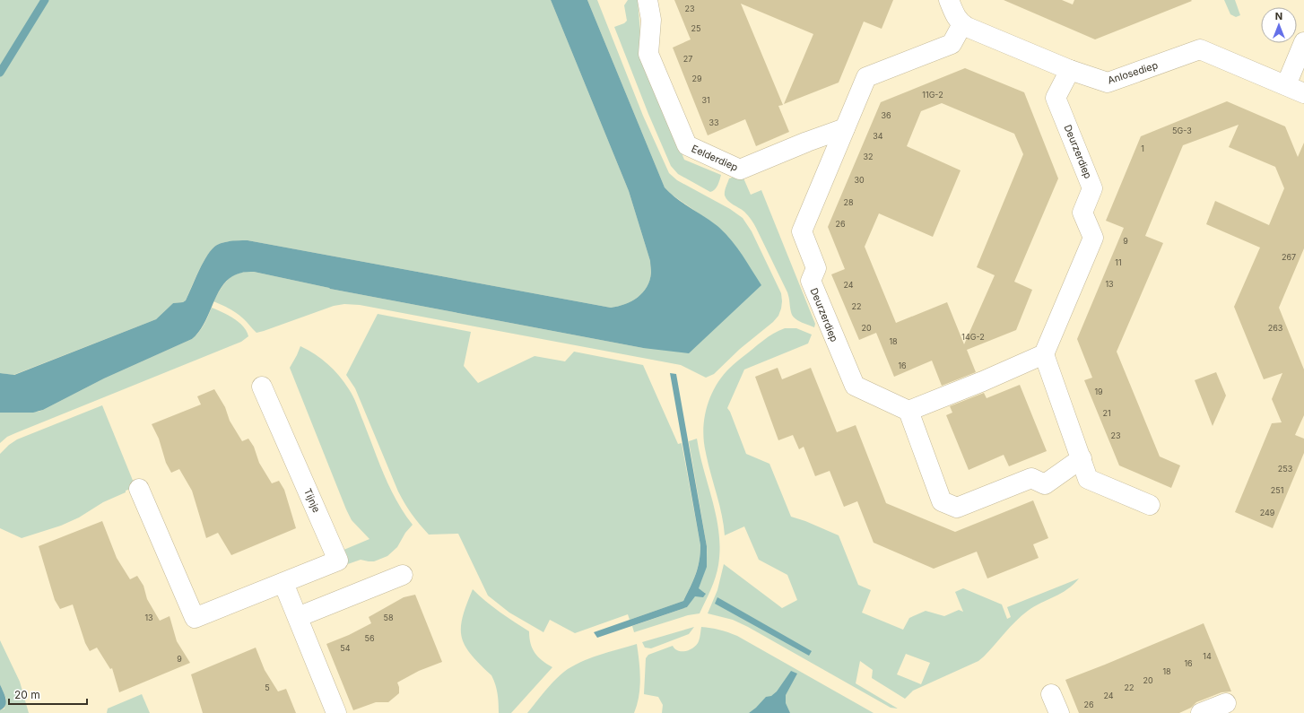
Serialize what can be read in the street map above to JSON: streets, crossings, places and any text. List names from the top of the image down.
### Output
{
  "streets": {
    "street": [
      "Anlosediep",
      "Deurzerdiep",
      "Eelderdiep",
      "Tijnje"
    ]
  },
  "crossings": [
    ["Anlosediep", "Deurzerdiep"],
    ["Deurzerdiep", "Eelderdiep"]
  ],
  "house_numbers": [
    "23",
    "25",
    "27",
    "29",
    "11G-2",
    "31",
    "36",
    "33",
    "5G-3",
    "34",
    "1",
    "32",
    "30",
    "28",
    "26",
    "9",
    "267",
    "11",
    "13",
    "24",
    "22",
    "20",
    "263",
    "14G-2",
    "18",
    "16",
    "19",
    "21",
    "23",
    "253",
    "251",
    "249",
    "13",
    "58",
    "56",
    "54",
    "14",
    "9",
    "16",
    "18",
    "20",
    "5",
    "22",
    "24",
    "26"
  ],
  "scale_bar": "20 m",
  "north": "top"
}
